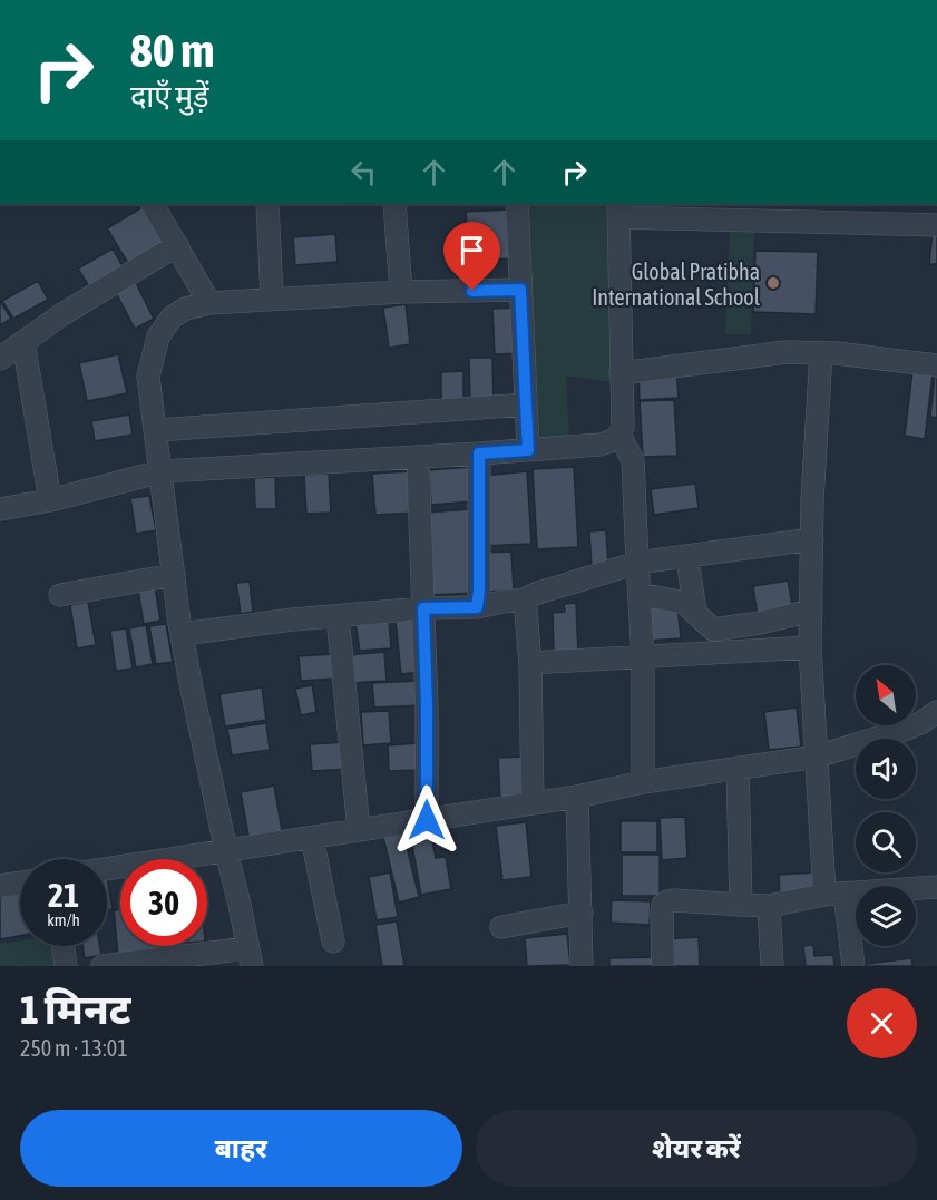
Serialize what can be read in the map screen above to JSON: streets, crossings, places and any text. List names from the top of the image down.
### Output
{
  "places": ["Global Pratibha International School"],
  "north": "top left",
  "page": {
    "turn": ["80 m", "दाएँ मुड़ें"],
    "speed": "21 km/h",
    "limit": "30",
    "heading": ["1 मिनट", "250 m · 13:01"],
    "buttons": ["बाहर", "शेयर करें"]
  }
}
